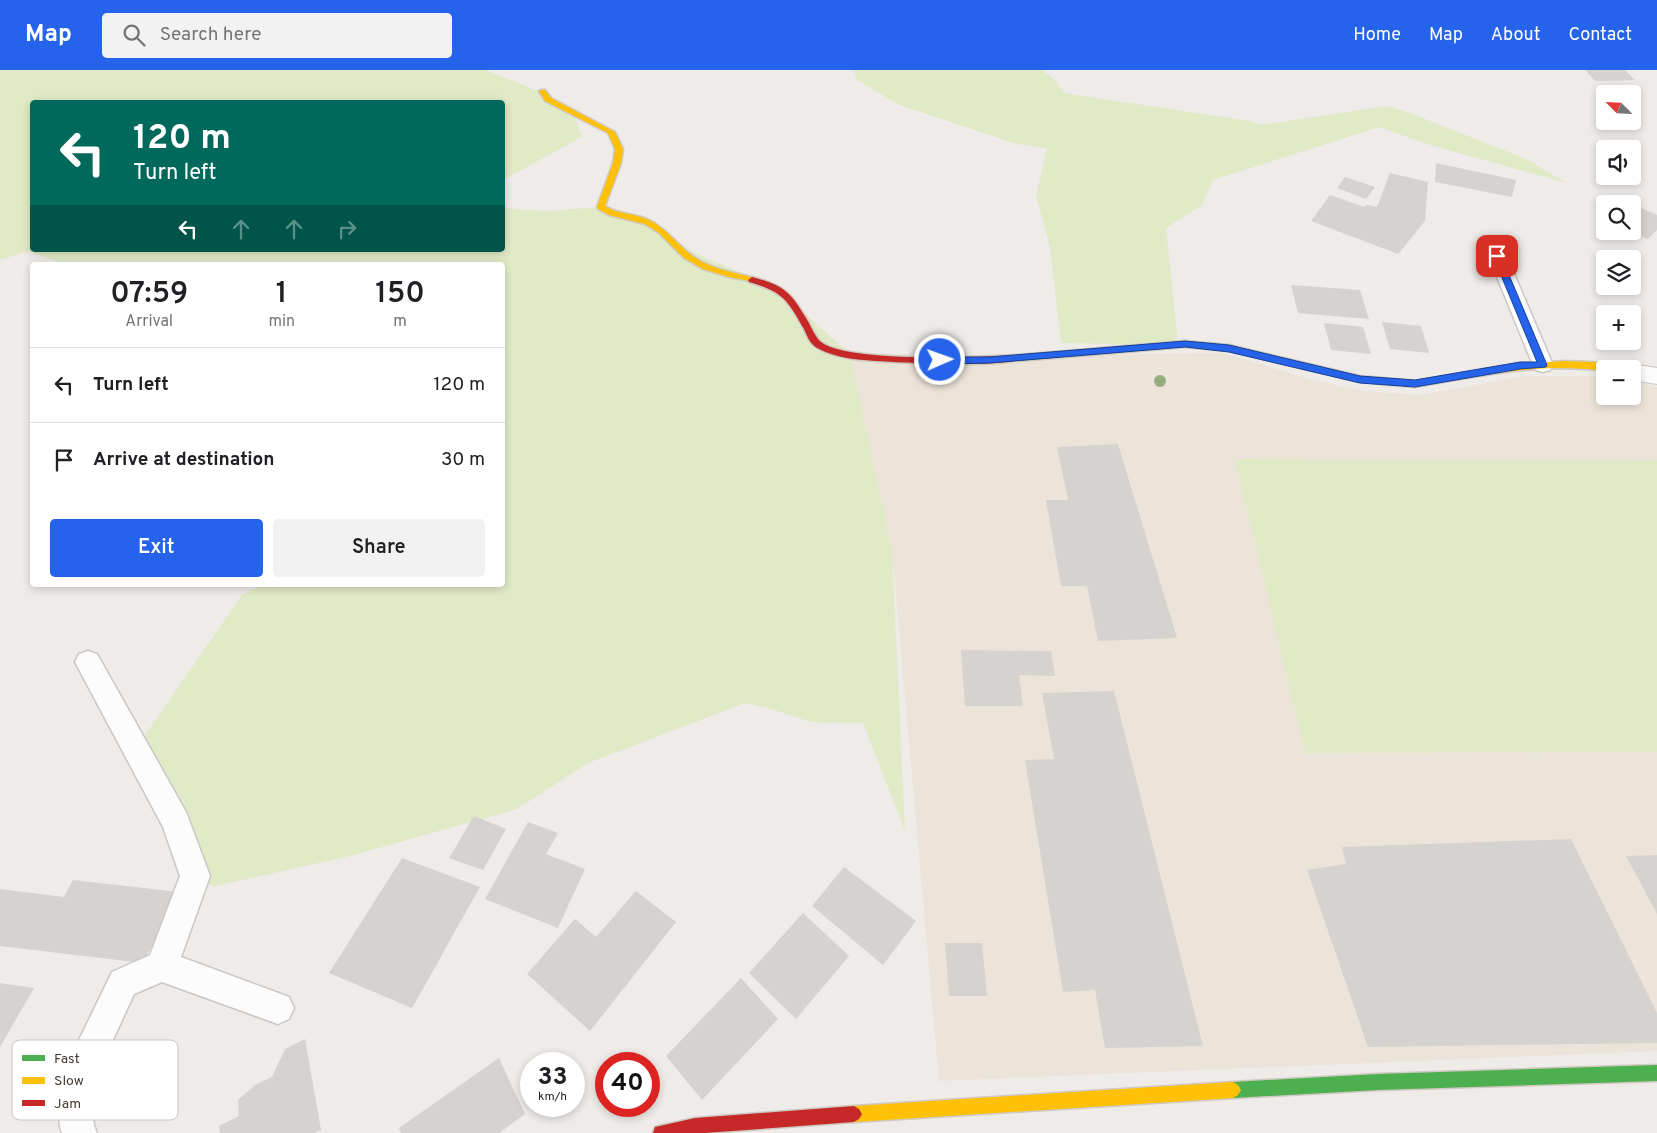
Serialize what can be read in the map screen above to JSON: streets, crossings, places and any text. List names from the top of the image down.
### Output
{
  "legend": ["Fast", "Slow", "Jam"],
  "north": "top left",
  "page": {
    "header": "Map",
    "search": "Search here",
    "nav": [
      "Home",
      "Map",
      "About",
      "Contact"
    ],
    "map_buttons": ["+", "−"],
    "turn": ["120 m", "Turn left"],
    "eta": [
      "07:59",
      "Arrival",
      "1",
      "min",
      "150",
      "m"
    ],
    "list": [
      {
        "name": "Turn left",
        "value": "120 m"
      },
      {
        "name": "Arrive at destination",
        "value": "30 m"
      }
    ],
    "buttons": ["Exit", "Share"],
    "speed": "33 km/h",
    "limit": "40"
  }
}
